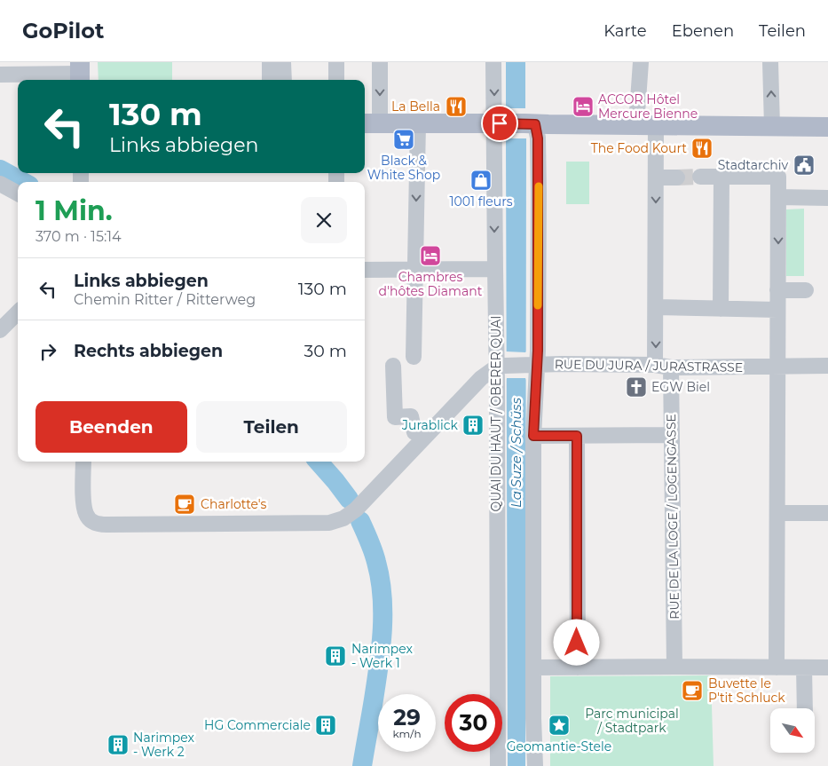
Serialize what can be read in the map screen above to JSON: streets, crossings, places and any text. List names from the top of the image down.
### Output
{
  "streets": {
    "street": ["RUE DU JURA / JURASTRASSE", "QUAI DU HAUT / OBERER QUAI", "RUE DE LA LOGE / LOGENGASSE"]
  },
  "crossings": [
    ["RUE DU JURA / JURASTRASSE", "QUAI DU HAUT / OBERER QUAI"],
    ["RUE DU JURA / JURASTRASSE", "RUE DE LA LOGE / LOGENGASSE"]
  ],
  "water": ["La Suze / Schüss"],
  "parks": ["Parc municipal / Stadtpark"],
  "places": {
    "restaurant": ["La Bella", "The Food Kourt"],
    "hotel": ["ACCOR Hôtel Mercure Bienne", "Chambres d'hôtes Diamant"],
    "supermarket": ["Black & White Shop"],
    "public building": ["Stadtarchiv"],
    "shop": ["1001 fleurs"],
    "church": ["EGW Biel"],
    "building": [
      "Jurablick",
      "Narimpex - Werk 1",
      "HG Commerciale",
      "Narimpex - Werk 2"
    ],
    "cafe": ["Charlotte's", "Buvette le P'tit Schluck"],
    "place": ["Geomantie-Stele"]
  },
  "north": "bottom right",
  "page": {
    "header": "GoPilot",
    "nav": ["Karte", "Ebenen", "Teilen"],
    "turn": ["130 m", "Links abbiegen"],
    "heading": ["1 Min.", "370 m · 15:14"],
    "list": [
      {
        "name": "Links abbiegen",
        "note": "Chemin Ritter / Ritterweg",
        "value": "130 m"
      },
      {
        "name": "Rechts abbiegen",
        "value": "30 m"
      }
    ],
    "buttons": ["Beenden", "Teilen"],
    "speed": "29 km/h",
    "limit": "30"
  }
}
